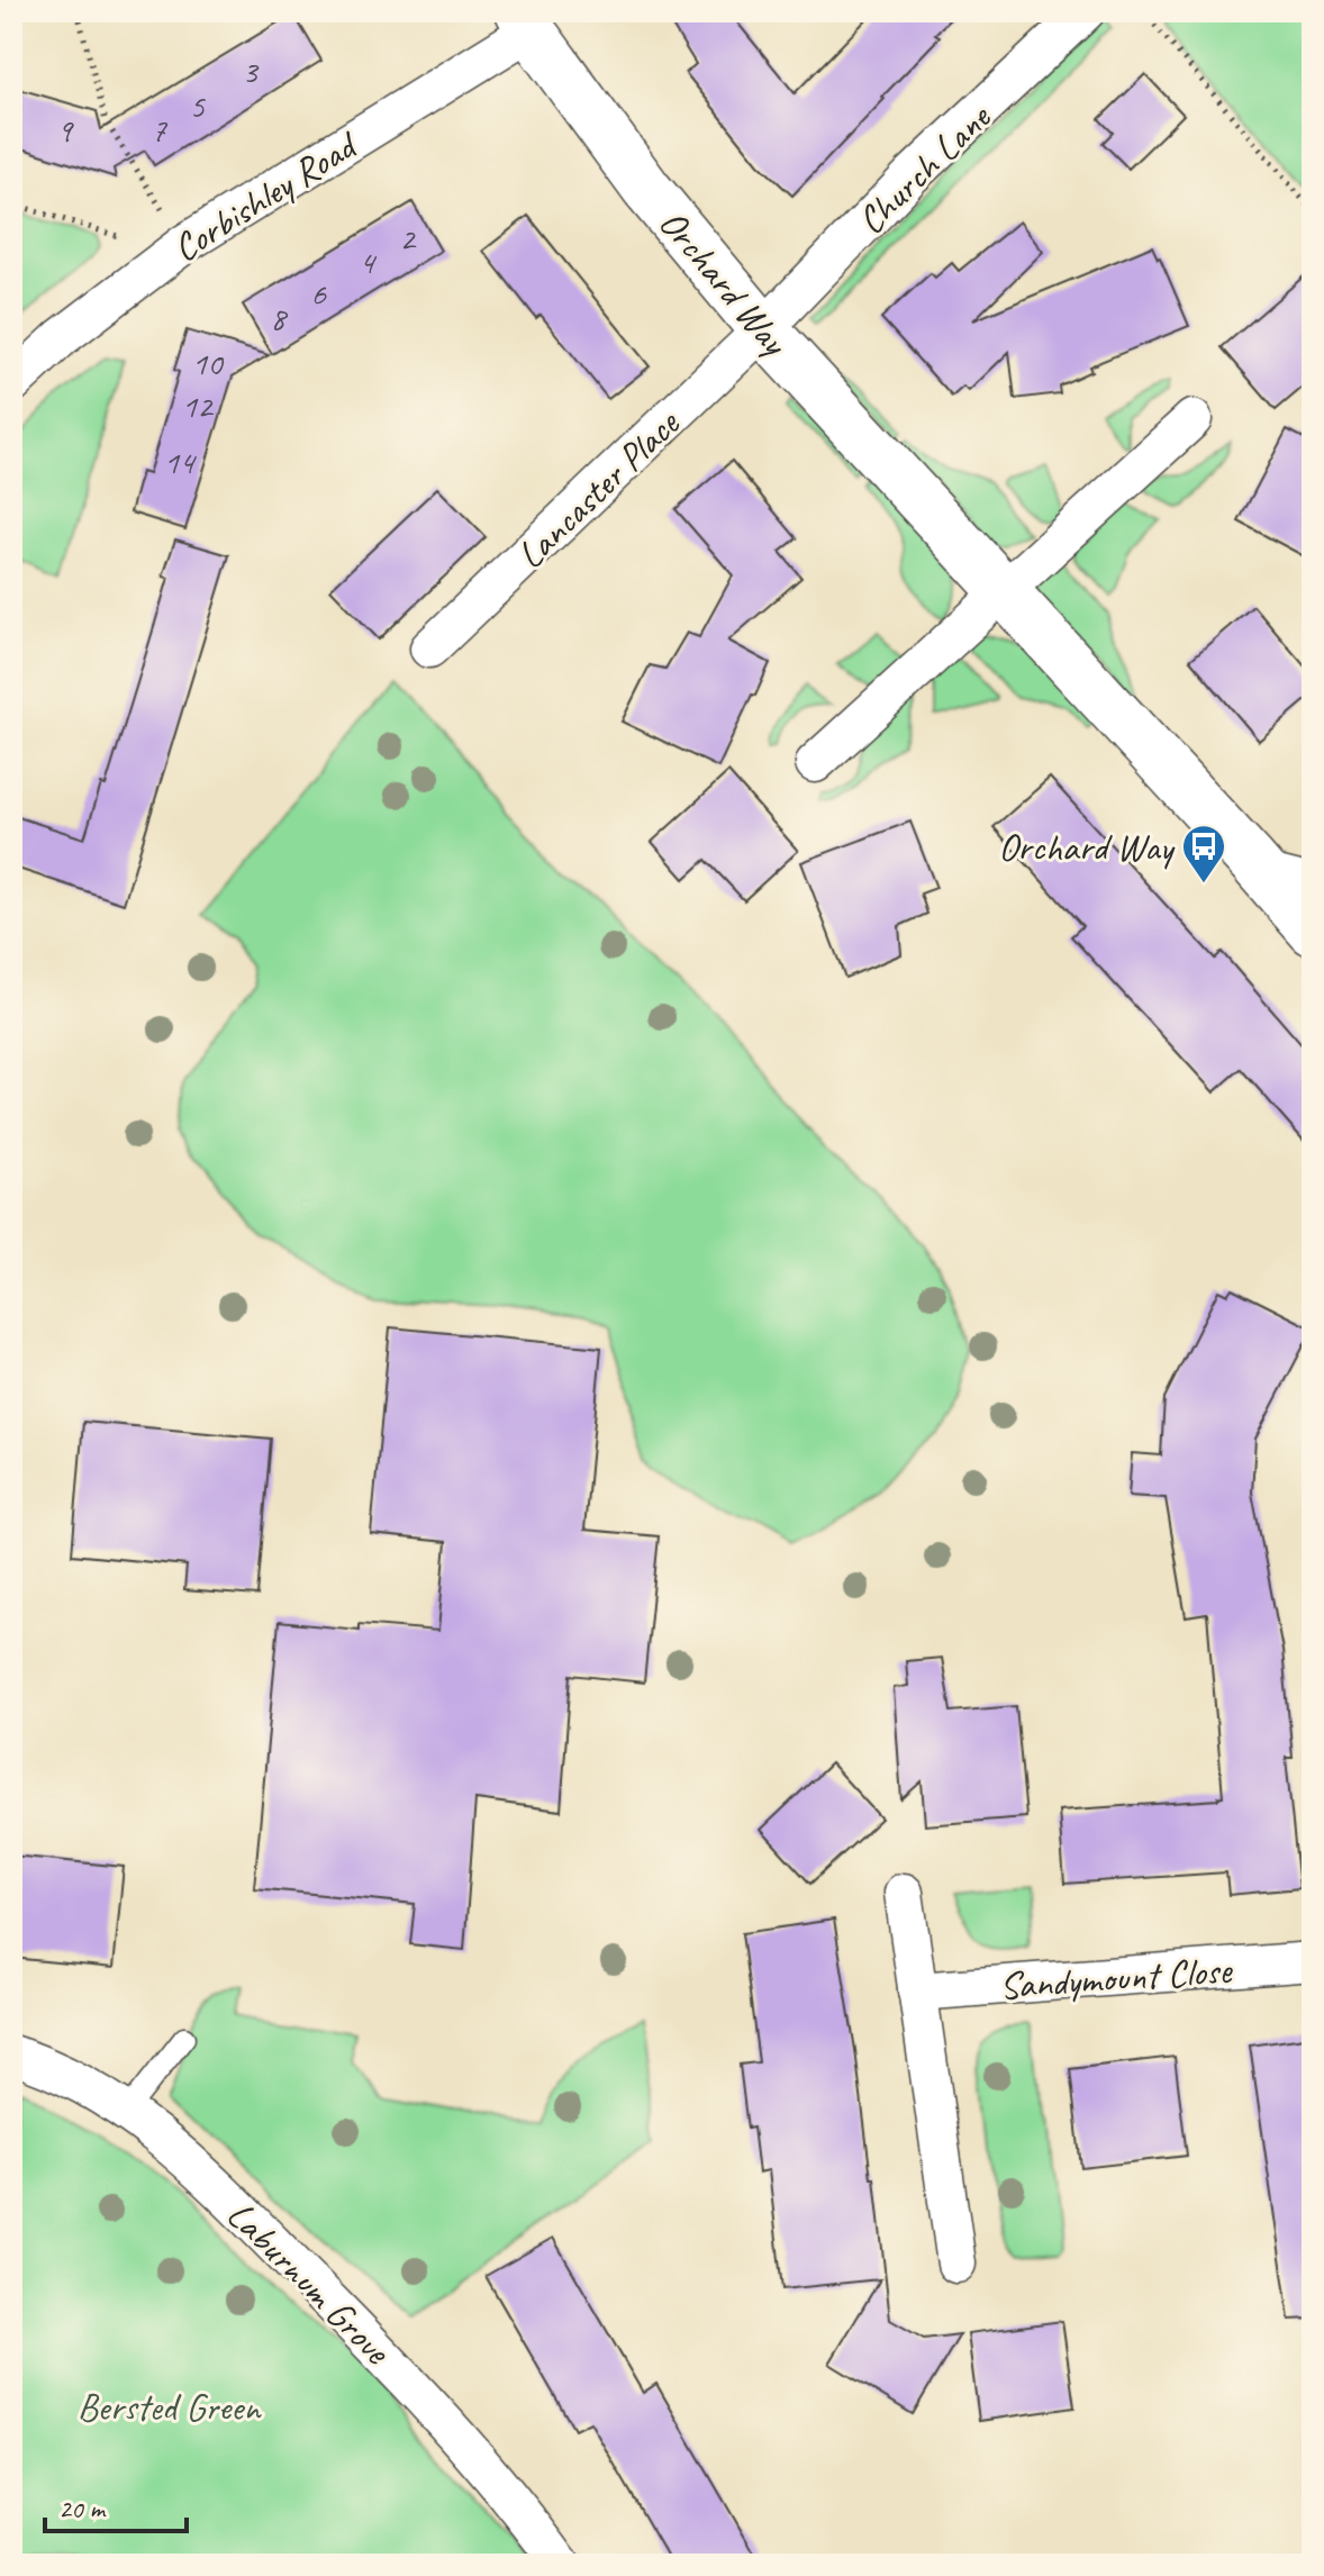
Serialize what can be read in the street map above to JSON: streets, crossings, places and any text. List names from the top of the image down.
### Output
{
  "streets": {
    "street": [
      "Church Lane",
      "Corbishley Road",
      "Orchard Way",
      "Lancaster Place",
      "Sandymount Close",
      "Laburnum Grove"
    ]
  },
  "crossings": [
    ["Church Lane", "Orchard Way"],
    ["Church Lane", "Lancaster Place"],
    ["Corbishley Road", "Orchard Way"],
    ["Orchard Way", "Lancaster Place"]
  ],
  "parks": ["Bersted Green"],
  "places": {
    "bus stop": ["Orchard Way"]
  },
  "house_numbers": [
    "3",
    "5",
    "7",
    "9",
    "2",
    "4",
    "6",
    "8",
    "10",
    "12",
    "14"
  ],
  "scale_bar": "20 m"
}
